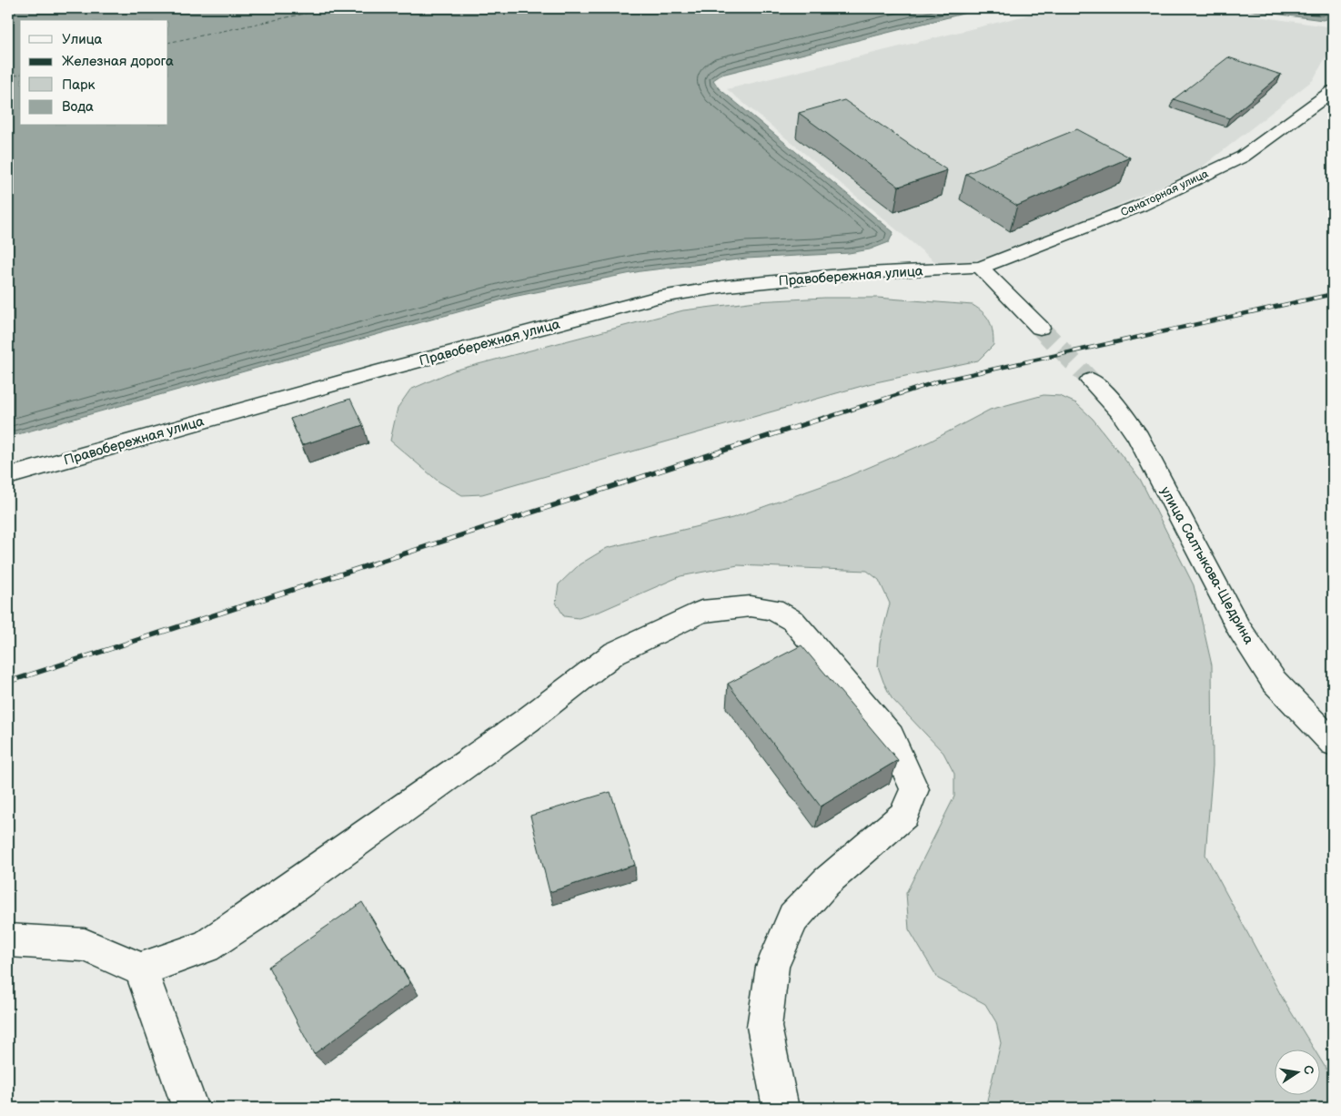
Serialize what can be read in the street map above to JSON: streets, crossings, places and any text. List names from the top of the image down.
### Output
{
  "streets": {
    "main road": ["Санаторная улица", "Правобережная улица", "улица Салтыкова-Щедрина"]
  },
  "crossings": [
    ["Санаторная улица", "Правобережная улица"]
  ],
  "legend": [
    "Улица",
    "Железная дорога",
    "Парк",
    "Вода"
  ],
  "north": "right"
}
